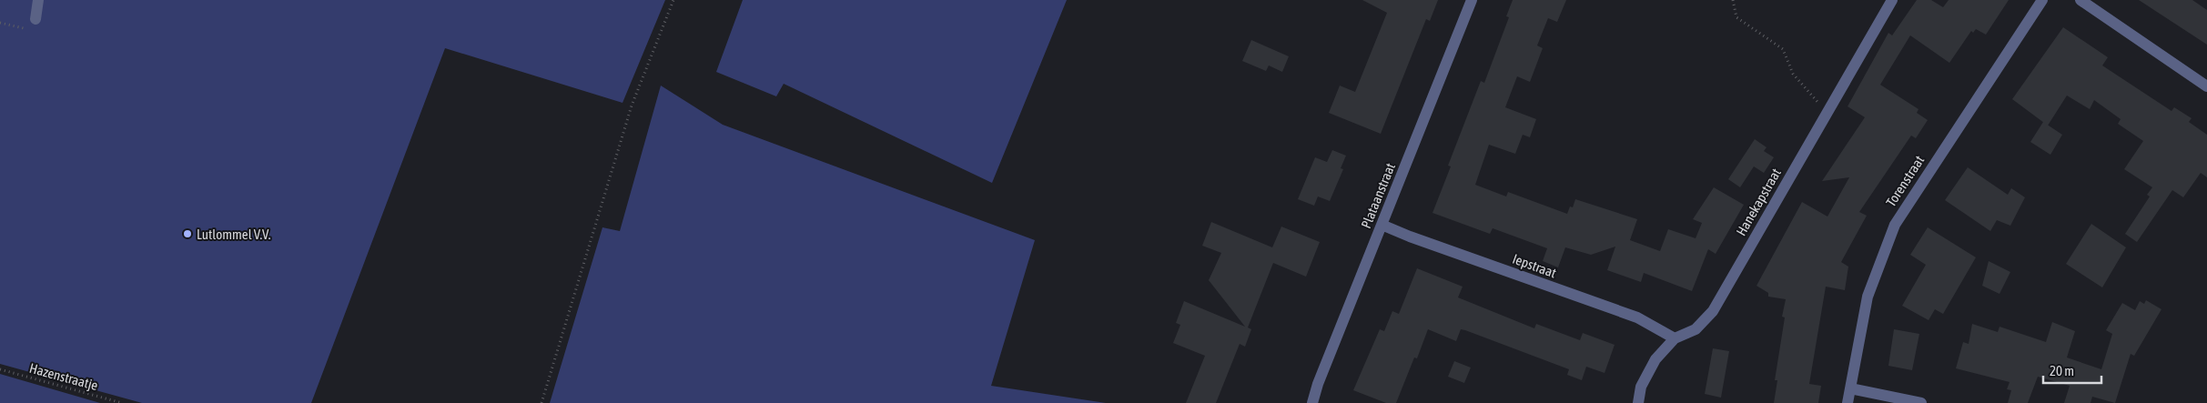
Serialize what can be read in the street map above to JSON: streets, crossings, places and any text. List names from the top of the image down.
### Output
{
  "streets": {
    "street": [
      "Torenstraat",
      "Plataanstraat",
      "Hanekapstraat",
      "Iepstraat"
    ],
    "path": ["Hazenstraatje"]
  },
  "crossings": [
    ["Plataanstraat", "Iepstraat"],
    ["Hanekapstraat", "Iepstraat"]
  ],
  "places": ["Lutlommel V.V."],
  "scale_bar": "20 m"
}
